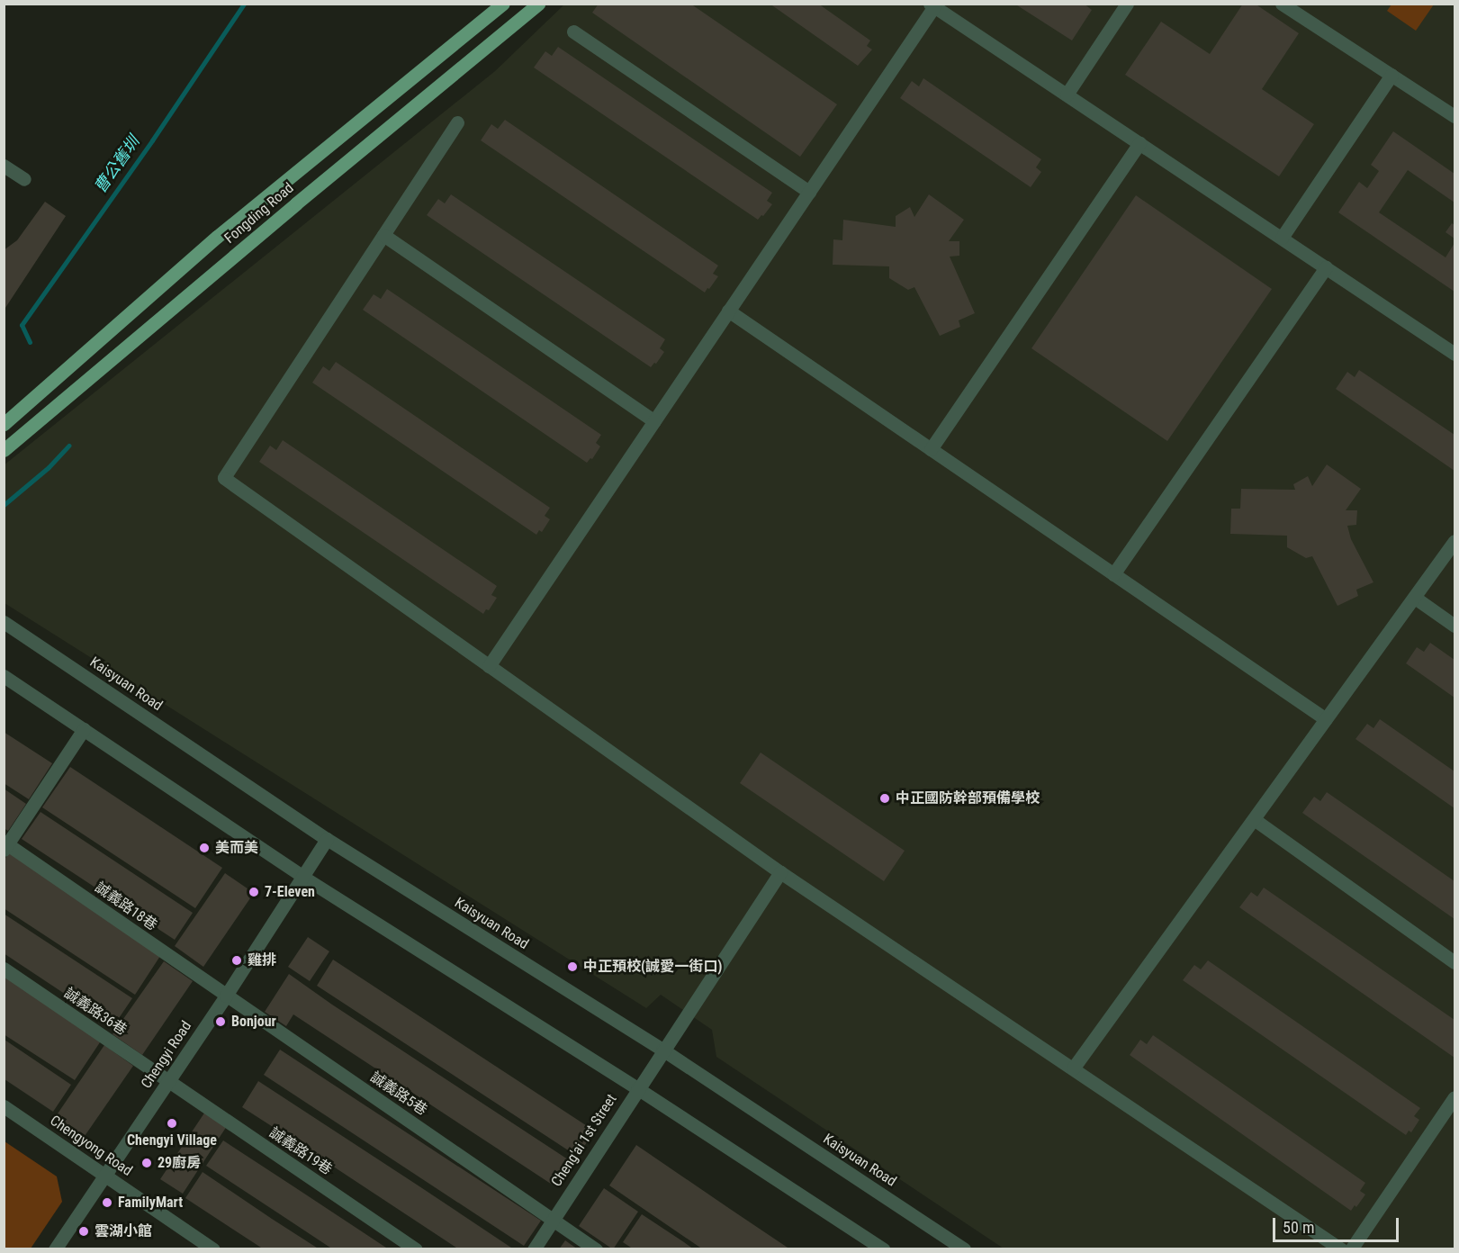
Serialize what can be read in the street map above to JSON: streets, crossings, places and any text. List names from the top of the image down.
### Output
{
  "streets": {
    "main road": ["Fongding Road"],
    "street": [
      "Kaisyuan Road",
      "誠義路18巷",
      "誠義路36巷",
      "Chengyi Road",
      "誠義路5巷",
      "Cheng'ai 1st Street",
      "Chengyong Road",
      "誠義路19巷"
    ]
  },
  "crossings": [
    ["Kaisyuan Road", "Chengyi Road"],
    ["Kaisyuan Road", "Cheng'ai 1st Street"],
    ["誠義路18巷", "Chengyi Road"],
    ["誠義路18巷", "誠義路5巷"],
    ["誠義路36巷", "Chengyi Road"],
    ["誠義路36巷", "誠義路19巷"],
    ["Chengyi Road", "誠義路5巷"],
    ["Chengyi Road", "Chengyong Road"],
    ["Chengyi Road", "誠義路19巷"],
    ["誠義路5巷", "Cheng'ai 1st Street"]
  ],
  "water": ["曹公舊圳"],
  "places": [
    "中正國防幹部預備學校",
    "美而美",
    "7-Eleven",
    "雞排",
    "中正預校(誠愛一街口)",
    "Bonjour",
    "Chengyi Village",
    "29廚房",
    "FamilyMart",
    "雲湖小館"
  ],
  "scale_bar": "50 m"
}
